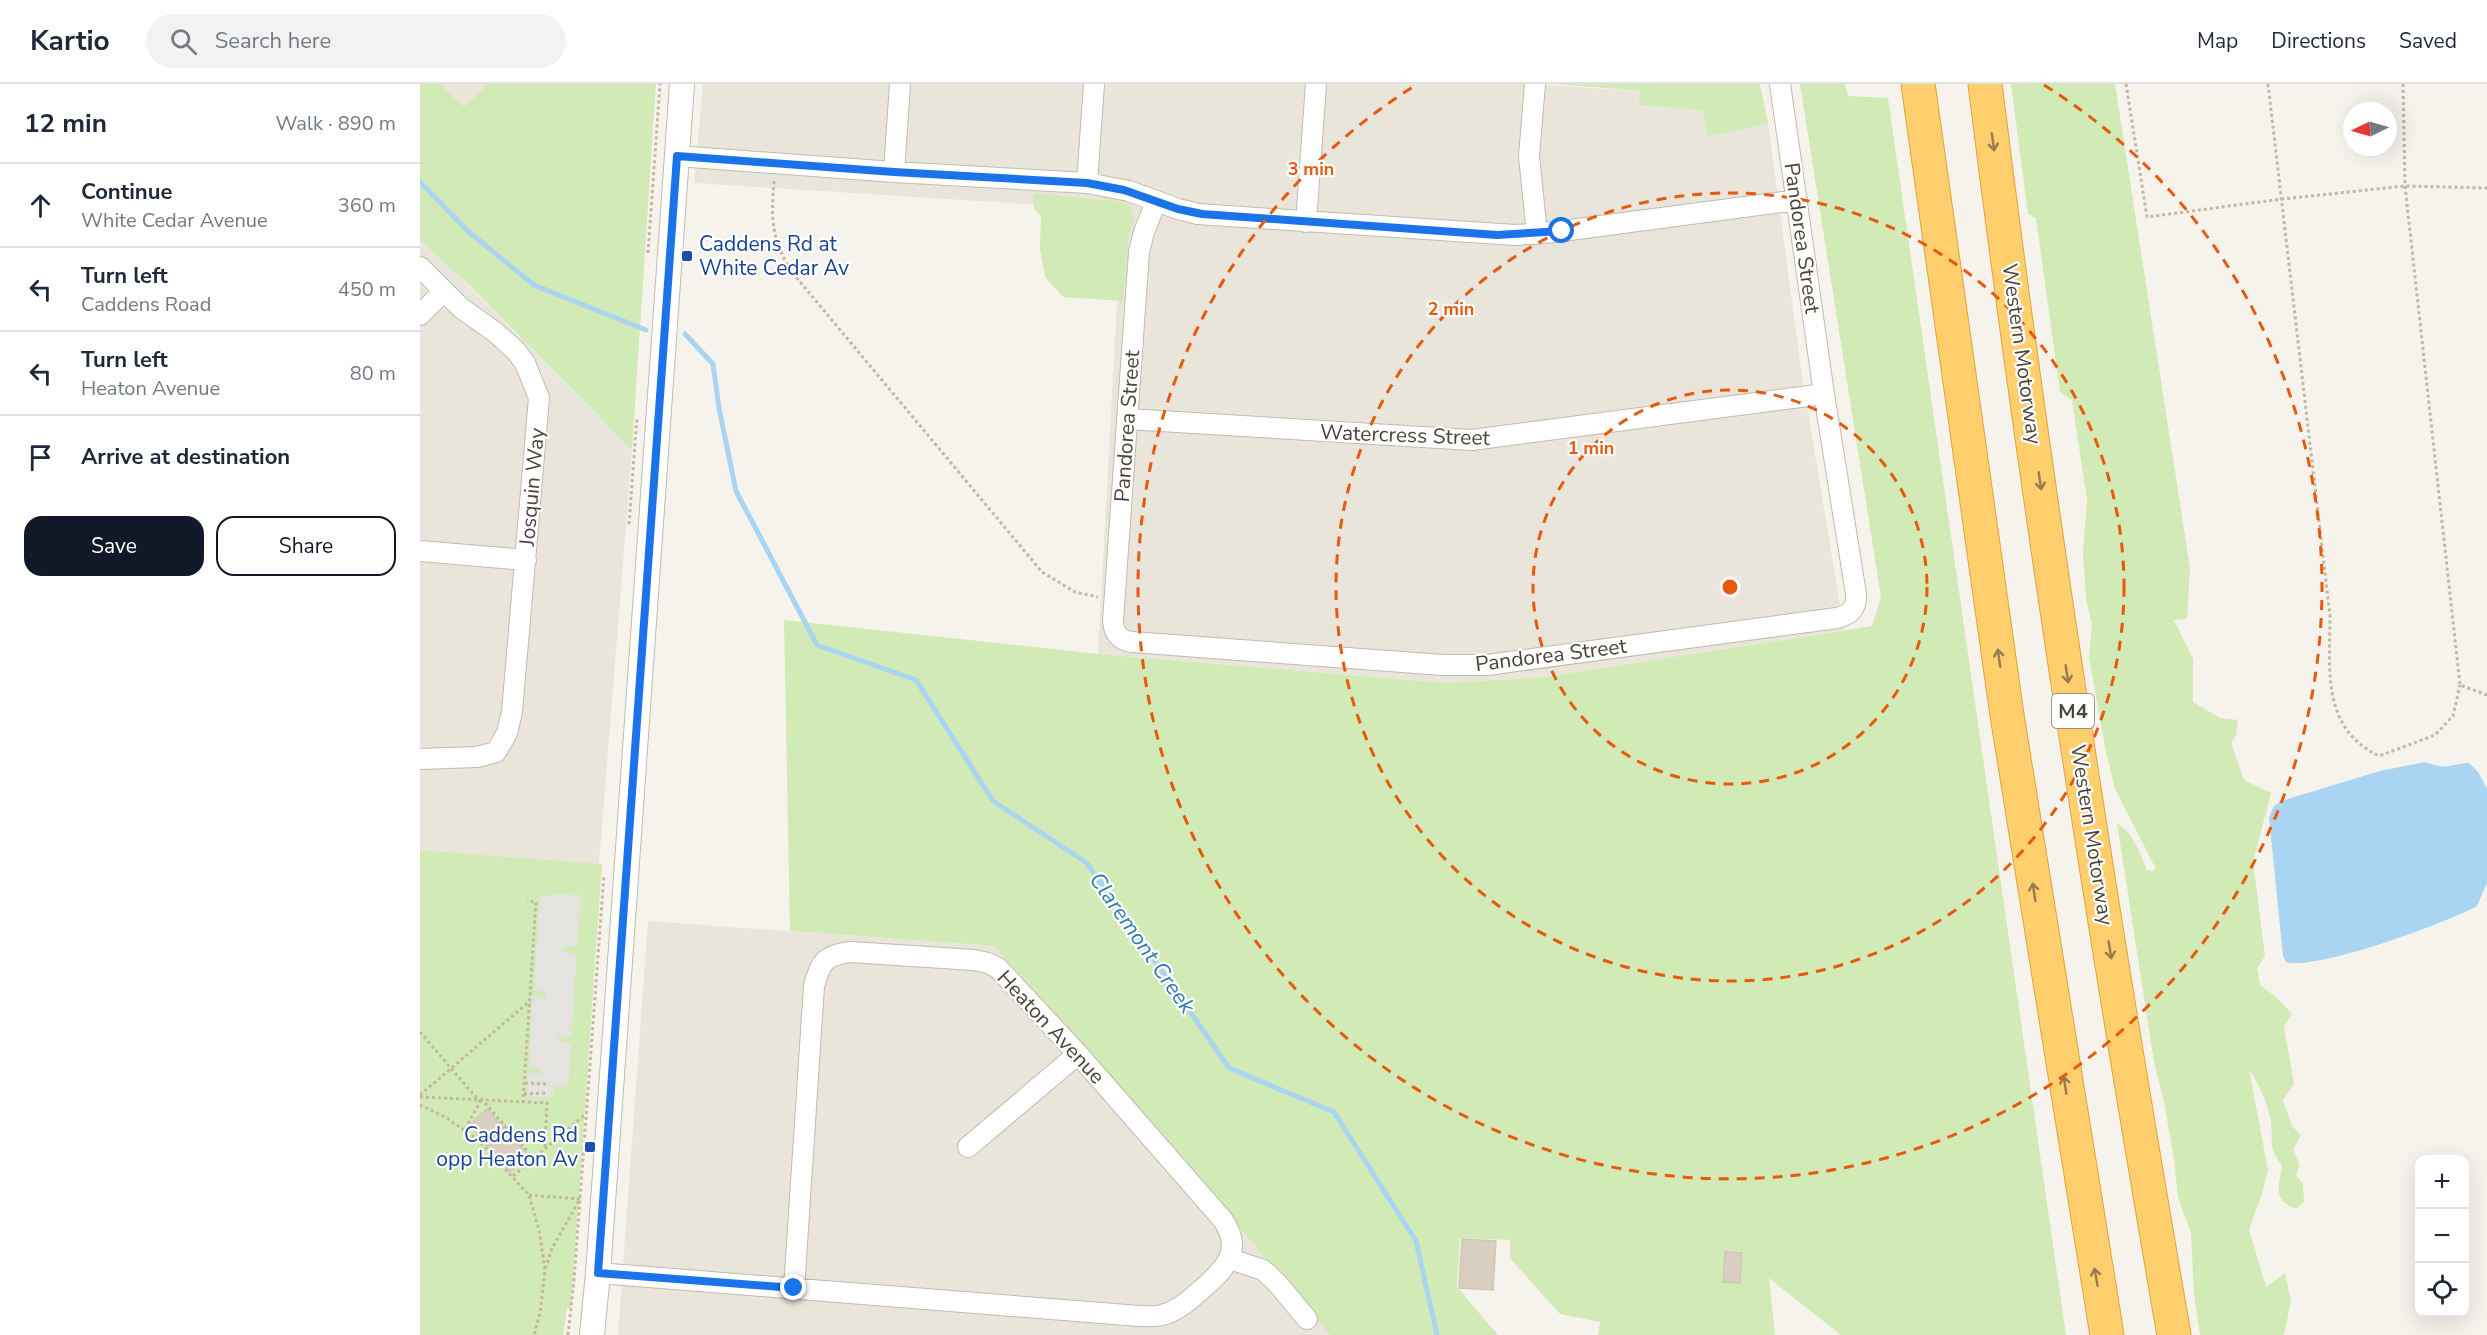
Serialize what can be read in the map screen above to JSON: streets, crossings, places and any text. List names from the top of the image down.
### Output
{
  "streets": {
    "highway": ["Western Motorway", "M4"],
    "street": [
      "Pandorea Street",
      "Watercress Street",
      "Josquin Way",
      "Heaton Avenue"
    ]
  },
  "crossings": [
    ["Pandorea Street", "Watercress Street"]
  ],
  "water": ["Claremont Creek"],
  "places": {
    "transit": ["Caddens Rd at White Cedar Av", "Caddens Rd opp Heaton Av"]
  },
  "north": "left",
  "page": {
    "header": "Kartio",
    "search": "Search here",
    "nav": ["Map", "Directions", "Saved"],
    "heading": ["12 min", "Walk · 890 m"],
    "list": [
      ["Continue", "White Cedar Avenue", "360 m"],
      ["Turn left", "Caddens Road", "450 m"],
      ["Turn left", "Heaton Avenue", "80 m"],
      "Arrive at destination"
    ],
    "buttons": ["Save", "Share"],
    "map_buttons": ["+", "−"]
  },
  "rings": ["3 min", "2 min", "1 min"]
}
